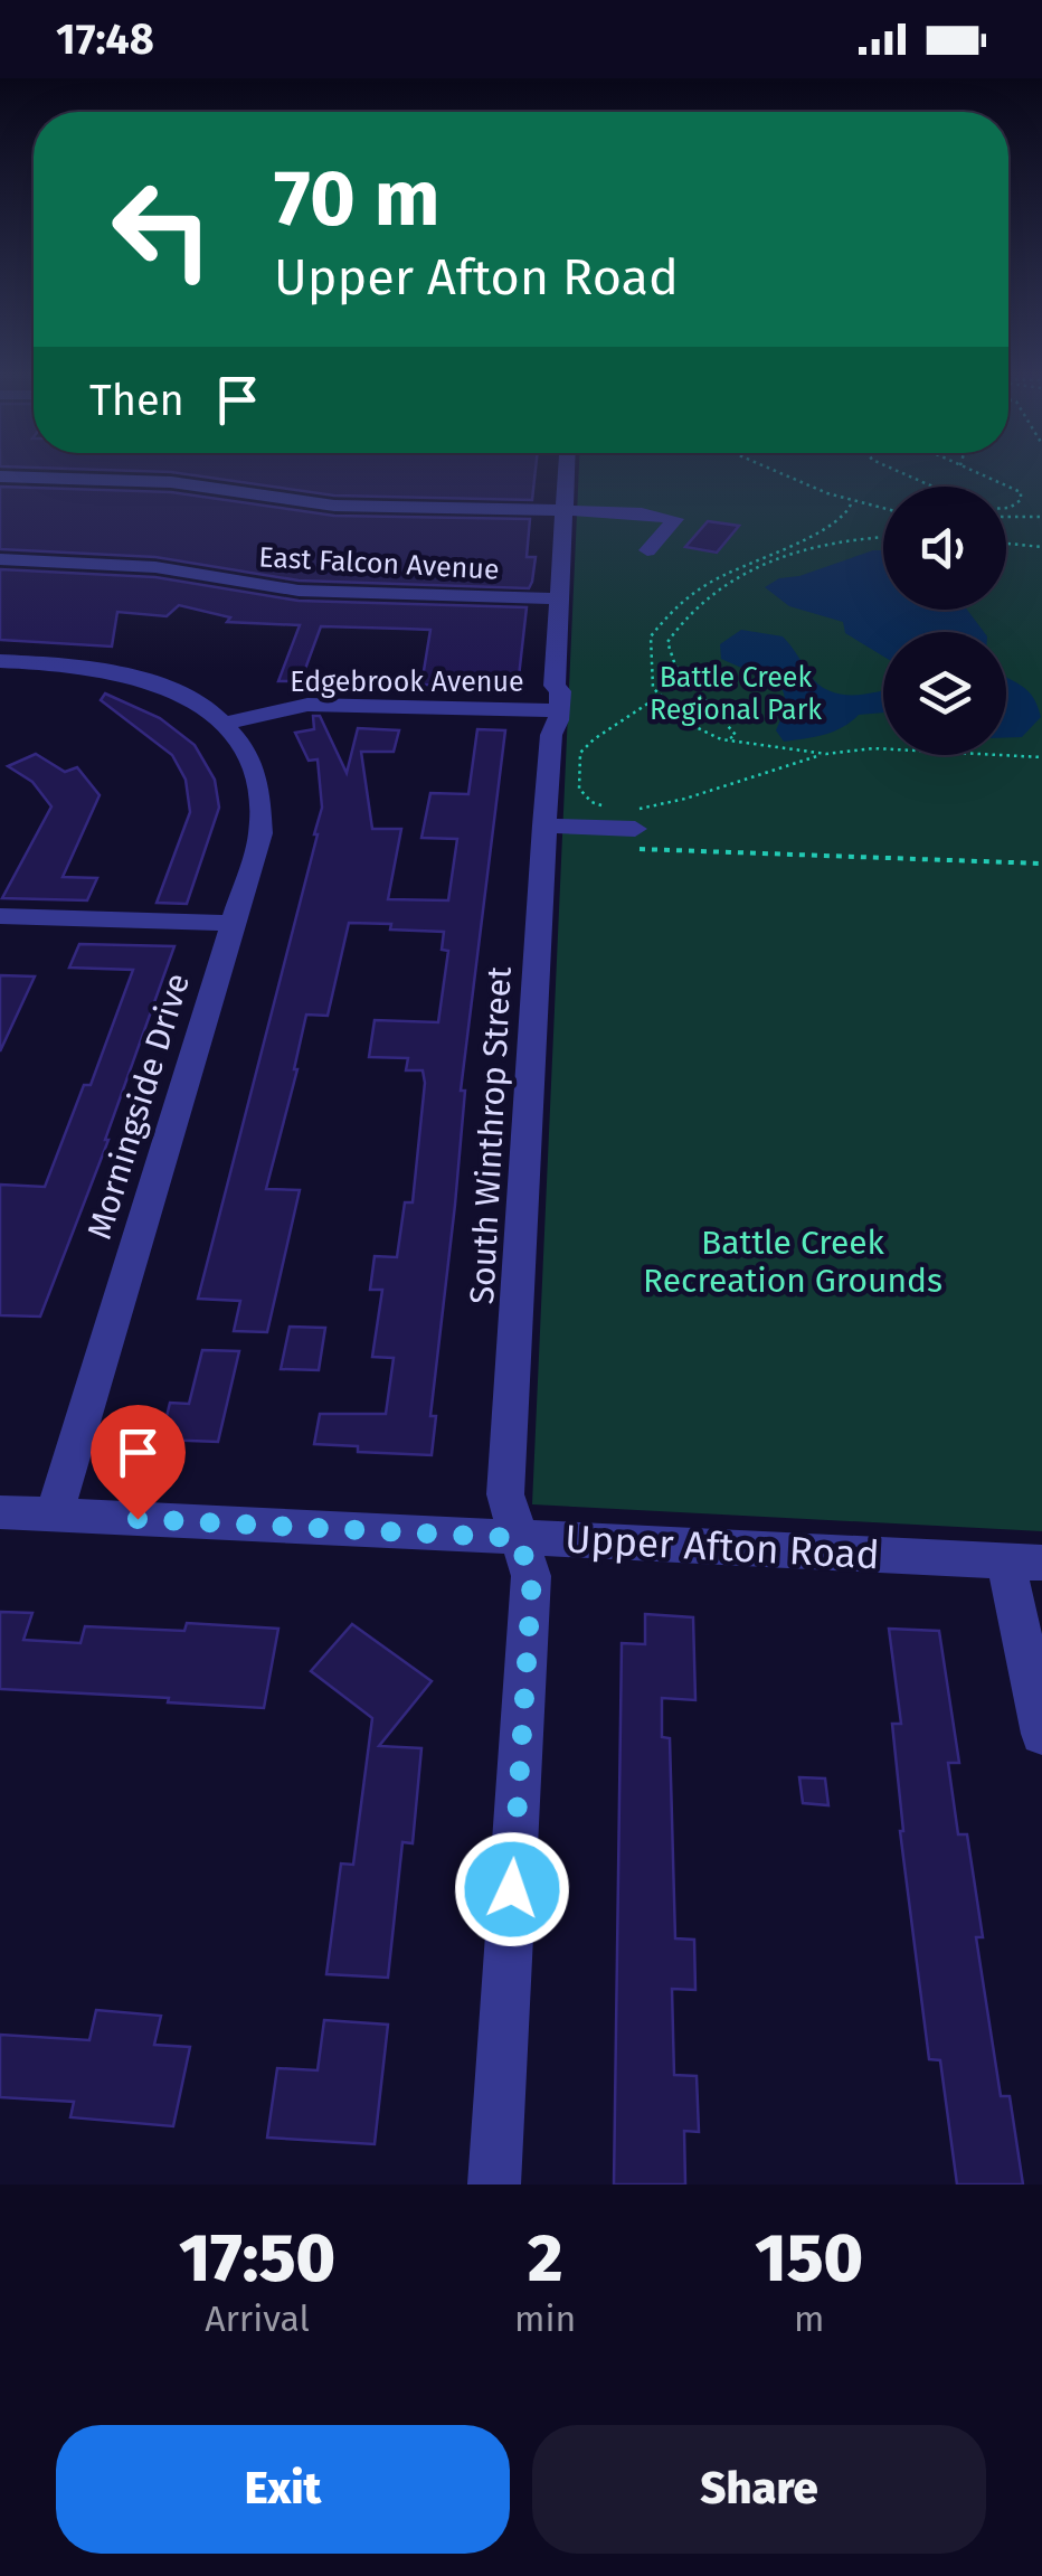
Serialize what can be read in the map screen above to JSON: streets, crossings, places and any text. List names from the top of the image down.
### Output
{
  "streets": {
    "street": [
      "East Falcon Avenue",
      "Edgebrook Avenue",
      "Morningside Drive",
      "South Winthrop Street",
      "Upper Afton Road"
    ]
  },
  "crossings": [
    ["East Falcon Avenue", "South Winthrop Street"],
    ["Edgebrook Avenue", "Morningside Drive"],
    ["Edgebrook Avenue", "South Winthrop Street"],
    ["Morningside Drive", "Upper Afton Road"],
    ["South Winthrop Street", "Upper Afton Road"]
  ],
  "parks": ["Battle Creek Regional Park", "Battle Creek Recreation Grounds"],
  "page": {
    "status": "17:48",
    "turn": ["70 m", "Upper Afton Road"],
    "then": "Then",
    "eta": [
      "17:50",
      "Arrival",
      "2",
      "min",
      "150",
      "m"
    ],
    "buttons": ["Exit", "Share"]
  }
}
